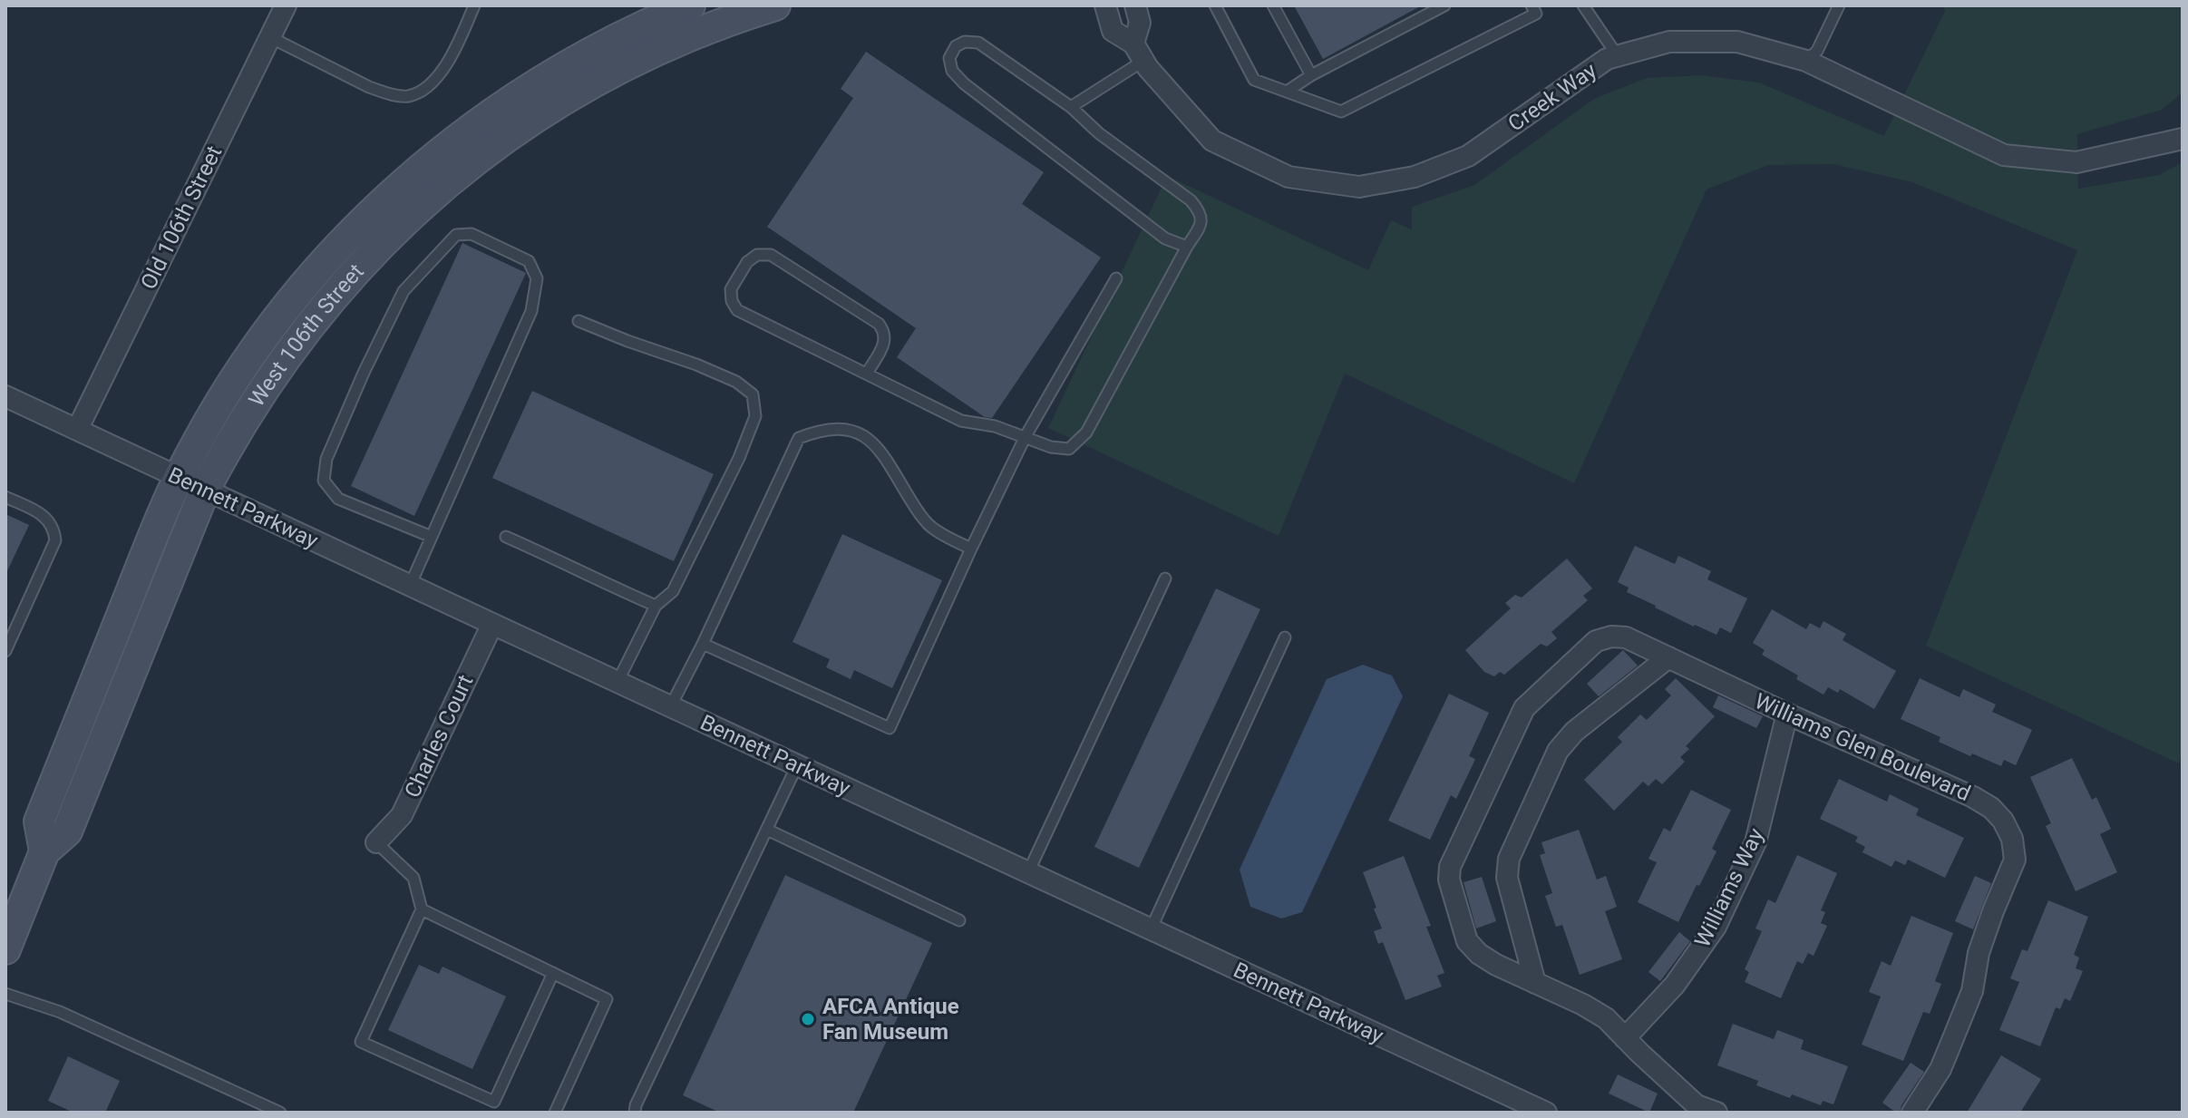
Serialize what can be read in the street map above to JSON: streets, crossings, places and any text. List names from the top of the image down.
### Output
{
  "streets": {
    "street": [
      "Creek Way",
      "Old 106th Street",
      "West 106th Street",
      "Bennett Parkway",
      "Charles Court",
      "Williams Glen Boulevard",
      "Williams Way"
    ]
  },
  "crossings": [
    ["Old 106th Street", "Bennett Parkway"],
    ["West 106th Street", "Bennett Parkway"],
    ["Bennett Parkway", "Charles Court"],
    ["Williams Glen Boulevard", "Williams Way"]
  ],
  "places": ["AFCA Antique Fan Museum"]
}
